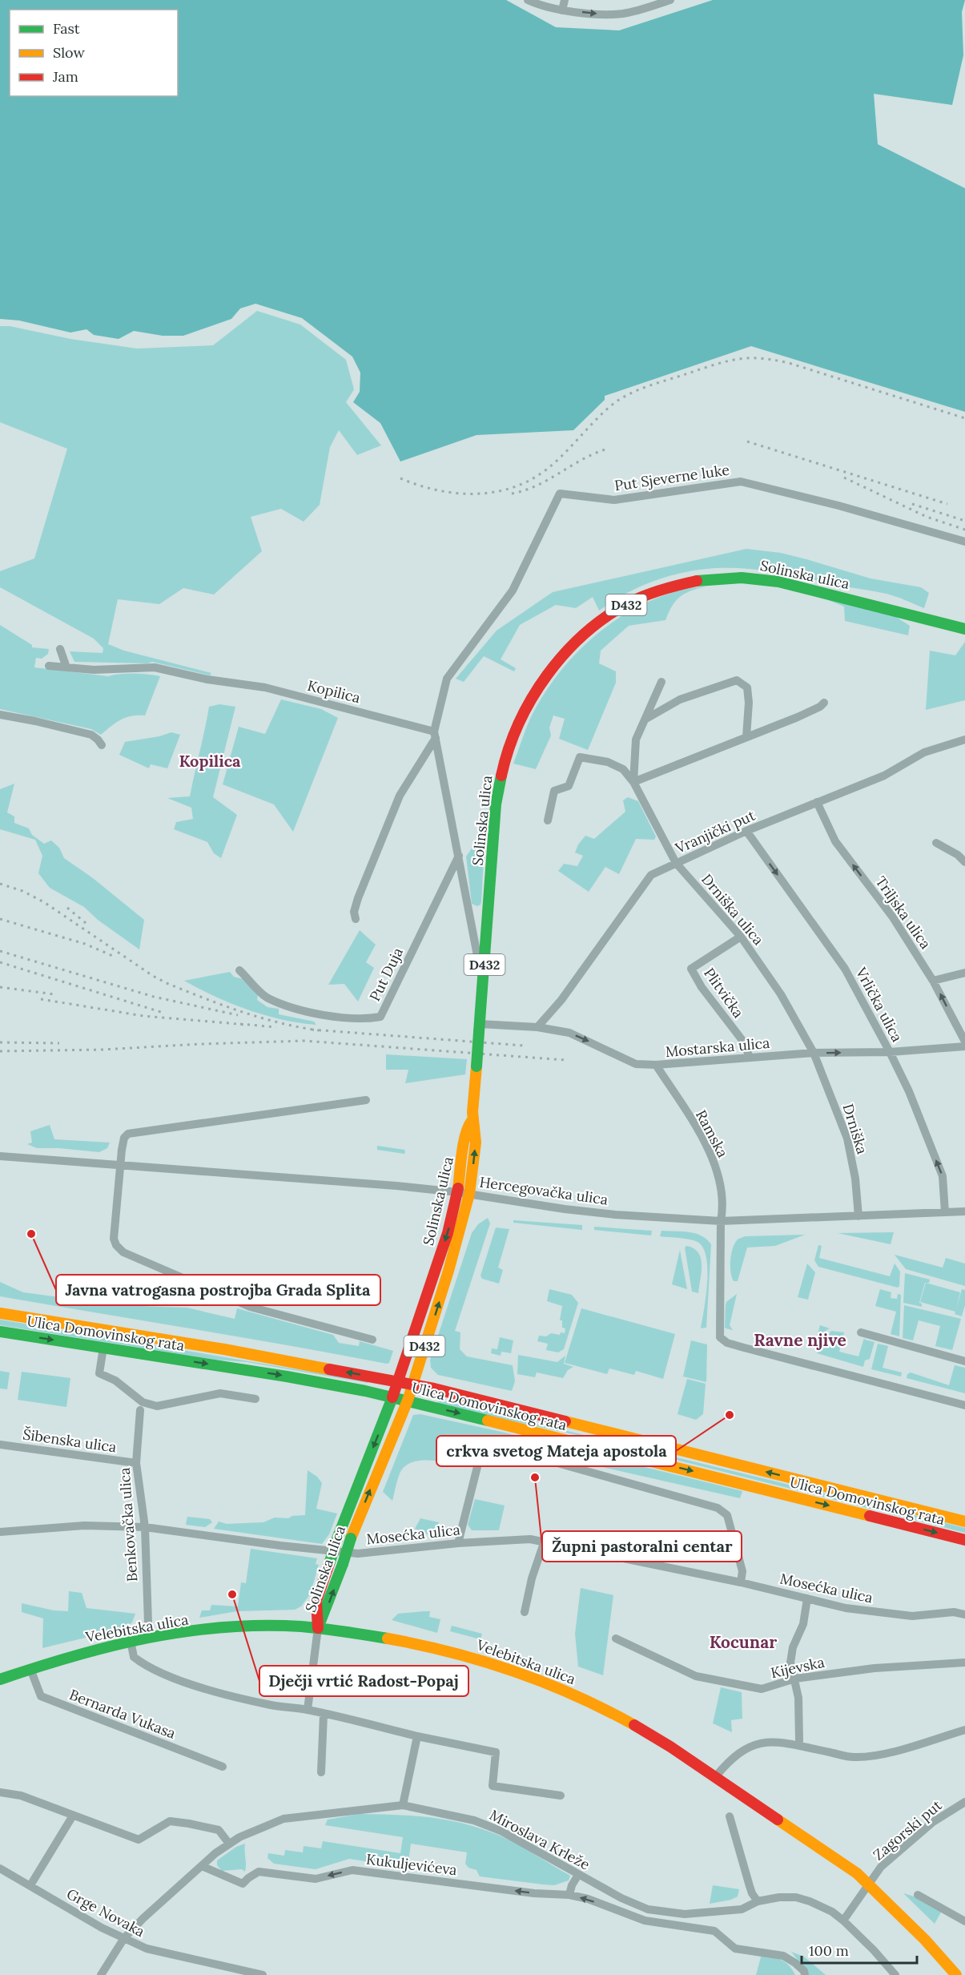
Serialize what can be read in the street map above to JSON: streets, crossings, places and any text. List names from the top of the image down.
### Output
{
  "streets": {
    "main road": [
      "Solinska ulica",
      "D432",
      "Ulica Domovinskog rata",
      "Velebitska ulica"
    ],
    "street": [
      "Put Sjeverne luke",
      "Kopilica",
      "Vranjički put",
      "Drniška ulica",
      "Triljska ulica",
      "Put Duja",
      "Plitvička",
      "Vrlička ulica",
      "Mostarska ulica",
      "Drniška",
      "Ramska",
      "Hercegovačka ulica",
      "Šibenska ulica",
      "Benkovačka ulica",
      "Mosećka ulica",
      "Kijevska",
      "Bernarda Vukasa",
      "Zagorski put",
      "Miroslava Krleže",
      "Kukuljevićeva",
      "Grge Novaka"
    ]
  },
  "crossings": [
    ["Put Sjeverne luke", "Kopilica"],
    ["Solinska ulica", "Mostarska ulica"],
    ["Solinska ulica", "Hercegovačka ulica"],
    ["Solinska ulica", "Ulica Domovinskog rata"],
    ["Solinska ulica", "Velebitska ulica"],
    ["Vranjički put", "Drniška ulica"],
    ["Vranjički put", "Triljska ulica"],
    ["Vranjički put", "Vrlička ulica"],
    ["Vranjički put", "Mostarska ulica"],
    ["Drniška ulica", "Plitvička"],
    ["Drniška ulica", "Mostarska ulica"],
    ["Drniška ulica", "Drniška"],
    ["Plitvička", "Mostarska ulica"],
    ["Vrlička ulica", "Mostarska ulica"],
    ["Vrlička ulica", "Hercegovačka ulica"],
    ["Mostarska ulica", "Drniška"],
    ["Mostarska ulica", "Ramska"],
    ["Drniška", "Hercegovačka ulica"],
    ["Ramska", "Hercegovačka ulica"],
    ["Šibenska ulica", "Benkovačka ulica"],
    ["Benkovačka ulica", "Mosećka ulica"],
    ["Benkovačka ulica", "Velebitska ulica"],
    ["Velebitska ulica", "Bernarda Vukasa"],
    ["Velebitska ulica", "Zagorski put"],
    ["Miroslava Krleže", "Kukuljevićeva"],
    ["Miroslava Krleže", "Grge Novaka"]
  ],
  "one_way": ["Triljska ulica", "Mostarska ulica", "Kukuljevićeva"],
  "districts": ["Kopilica", "Ravne njive", "Kocunar"],
  "places": [
    "Javna vatrogasna postrojba Grada Splita",
    "crkva svetog Mateja apostola",
    "Župni pastoralni centar",
    "Dječji vrtić Radost-Popaj"
  ],
  "legend": ["Fast", "Slow", "Jam"],
  "scale_bar": "100 m"
}
